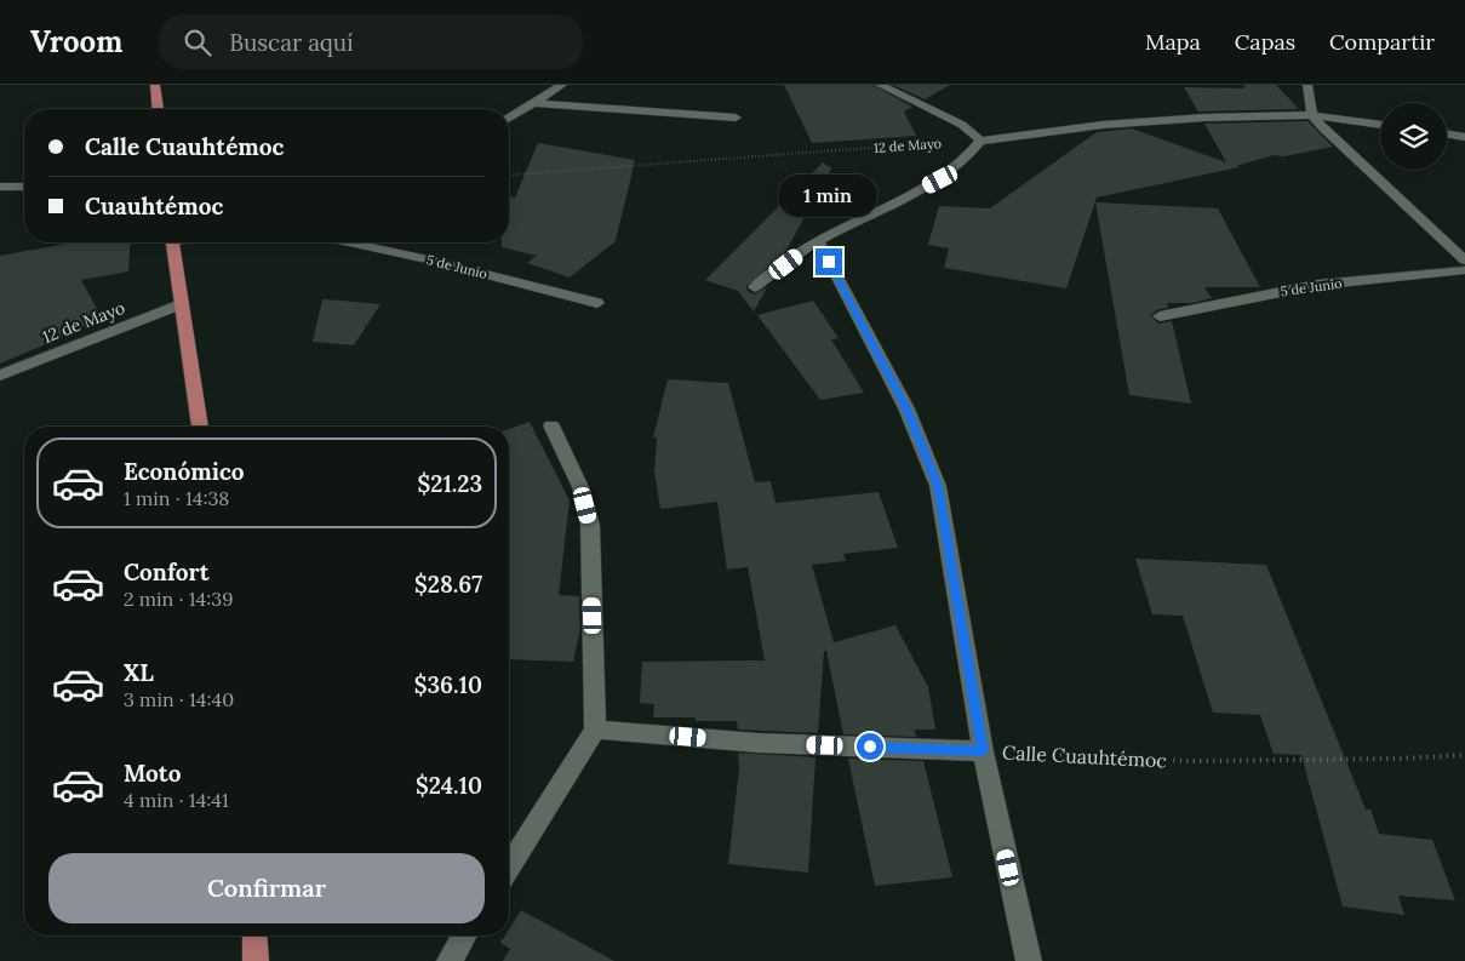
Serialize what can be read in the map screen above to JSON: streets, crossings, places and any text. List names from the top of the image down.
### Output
{
  "streets": {
    "street": ["12 de Mayo", "5 de Junio", "Calle Cuauhtémoc"]
  },
  "page": {
    "header": "Vroom",
    "search": "Buscar aquí",
    "nav": ["Mapa", "Capas", "Compartir"],
    "banner": ["Calle Cuauhtémoc", "Cuauhtémoc"],
    "bubble": "1 min",
    "list": [
      {
        "name": "Económico",
        "note": "1 min · 14:38",
        "value": "$21.23"
      },
      {
        "name": "Confort",
        "note": "2 min · 14:39",
        "value": "$28.67"
      },
      {
        "name": "XL",
        "note": "3 min · 14:40",
        "value": "$36.10"
      },
      {
        "name": "Moto",
        "note": "4 min · 14:41",
        "value": "$24.10"
      }
    ],
    "buttons": "Confirmar"
  }
}
